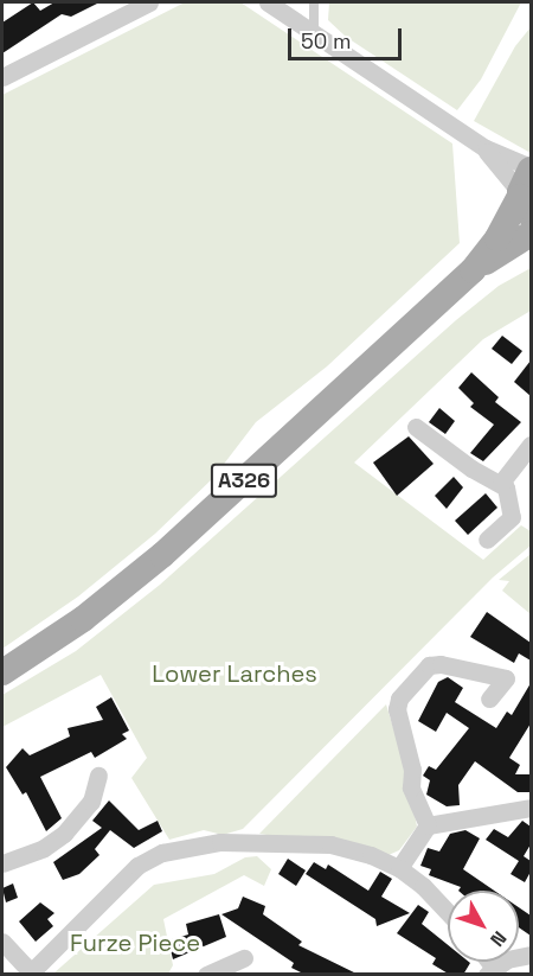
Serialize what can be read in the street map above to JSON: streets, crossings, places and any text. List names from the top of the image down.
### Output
{
  "streets": {
    "main road": ["A326"]
  },
  "parks": ["Lower Larches", "Furze Piece"],
  "scale_bar": "50 m",
  "north": "bottom right"
}
